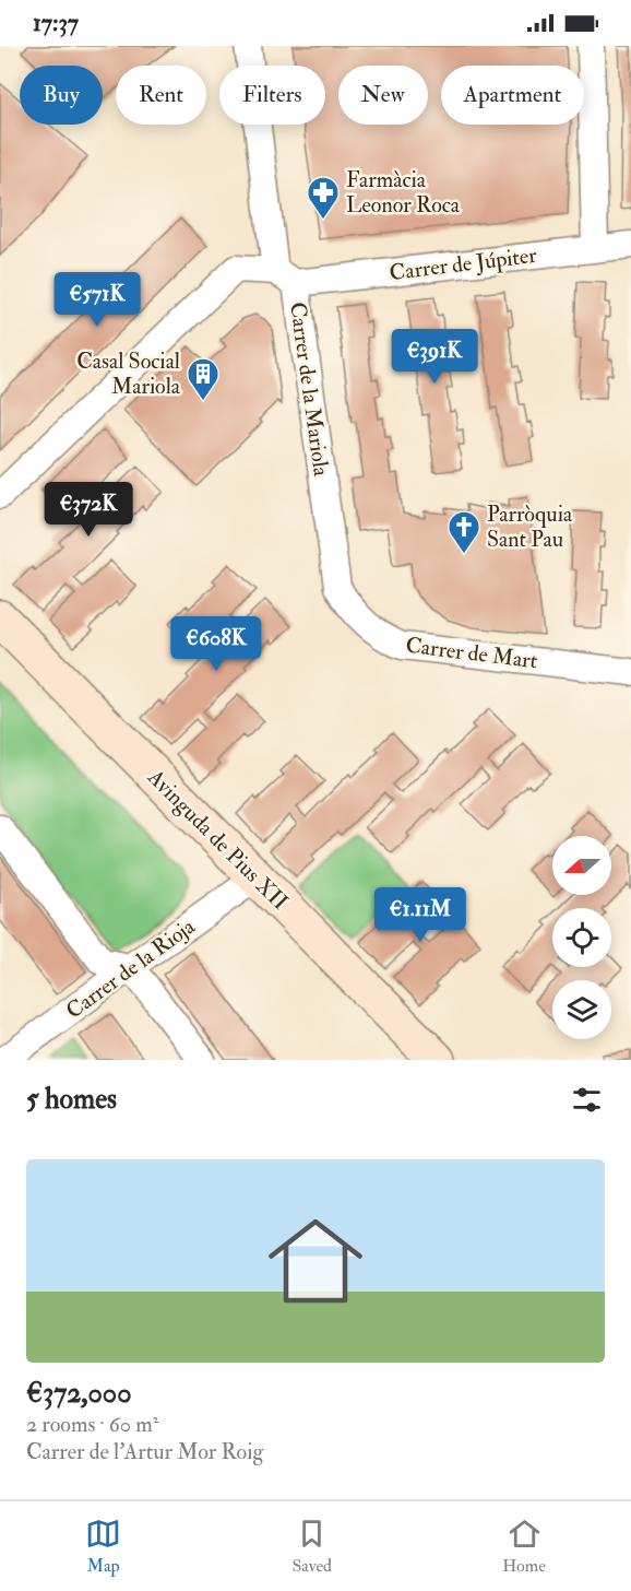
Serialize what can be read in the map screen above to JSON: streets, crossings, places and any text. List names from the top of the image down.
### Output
{
  "streets": {
    "street": [
      "Carrer de Júpiter",
      "Carrer de la Mariola",
      "Carrer de Mart",
      "Avinguda de Pius XII",
      "Carrer de la Rioja"
    ]
  },
  "crossings": [
    ["Carrer de Júpiter", "Carrer de la Mariola"],
    ["Carrer de la Mariola", "Carrer de Mart"],
    ["Avinguda de Pius XII", "Carrer de la Rioja"]
  ],
  "places": {
    "pharmacy": ["Farmàcia Leonor Roca"],
    "building": ["Casal Social Mariola"],
    "church": ["Parròquia Sant Pau"]
  },
  "north": "left",
  "page": {
    "status": "17:37",
    "chip": [
      "Buy",
      "Rent",
      "Filters",
      "New",
      "Apartment"
    ],
    "price": [
      "€571K",
      "€391K",
      "€372K",
      "€608K",
      "€1.11M"
    ],
    "heading": "5 homes",
    "list": [
      {
        "name": "€372,000",
        "note": "2 rooms · 60 m² · Carrer de l'Artur Mor Roig"
      }
    ],
    "tabs": ["Map", "Saved", "Home"]
  }
}
